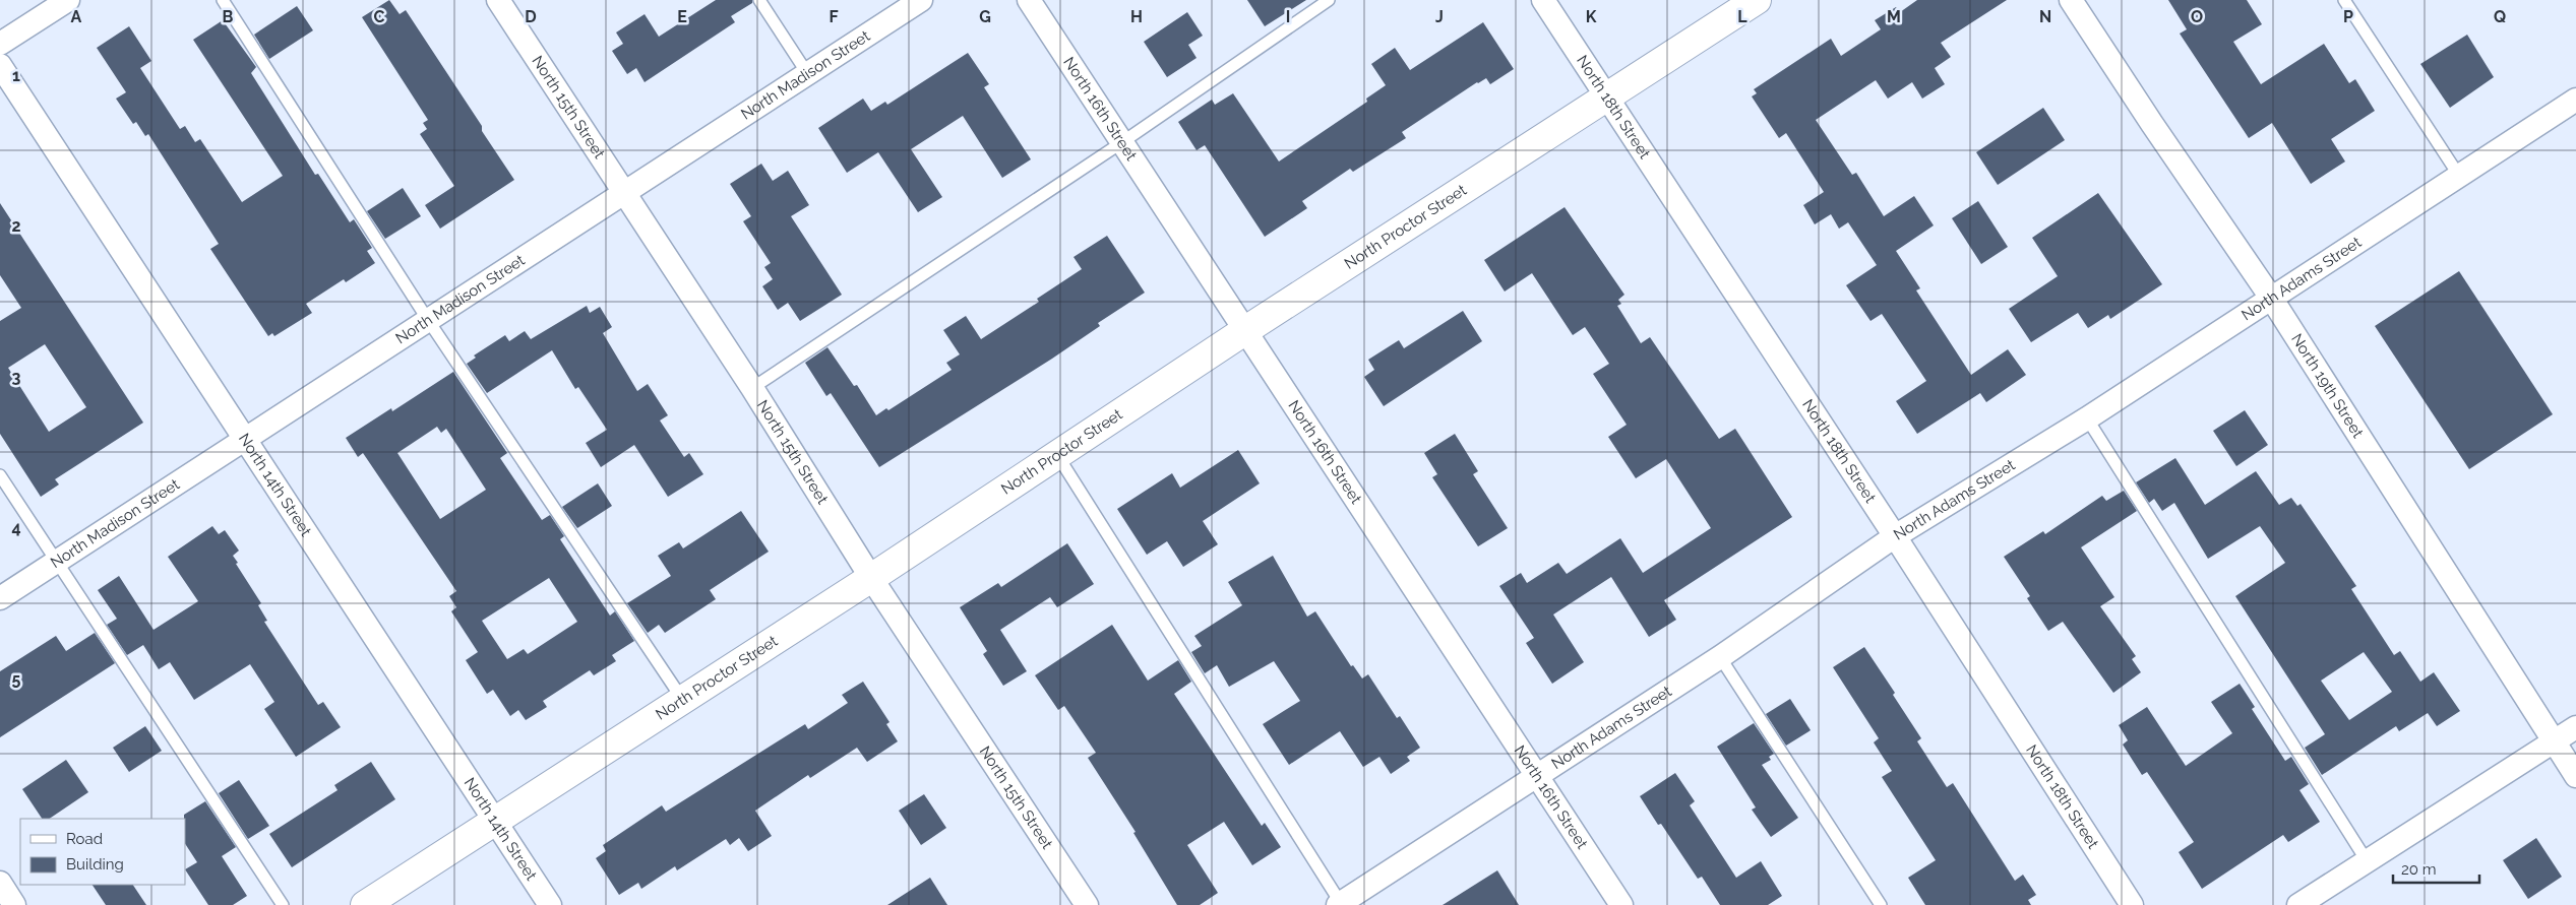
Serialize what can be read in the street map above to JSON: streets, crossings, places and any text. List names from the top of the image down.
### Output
{
  "streets": {
    "street": [
      "North Madison Street",
      "North 15th Street",
      "North 16th Street",
      "North 18th Street",
      "North Proctor Street",
      "North Adams Street",
      "North 19th Street",
      "North 14th Street"
    ]
  },
  "crossings": [
    ["North Madison Street", "North 15th Street"],
    ["North Madison Street", "North 14th Street"],
    ["North 15th Street", "North Proctor Street"],
    ["North 16th Street", "North Proctor Street"],
    ["North 16th Street", "North Adams Street"],
    ["North 18th Street", "North Proctor Street"],
    ["North 18th Street", "North Adams Street"],
    ["North Proctor Street", "North 14th Street"],
    ["North Adams Street", "North 19th Street"]
  ],
  "legend": ["Road", "Building"],
  "scale_bar": "20 m",
  "grid": {
    "columns": [
      "A",
      "B",
      "C",
      "D",
      "E",
      "F",
      "G",
      "H",
      "I",
      "J",
      "K",
      "L",
      "M",
      "N",
      "O",
      "P",
      "Q"
    ],
    "rows": [
      "1",
      "2",
      "3",
      "4",
      "5"
    ]
  }
}
